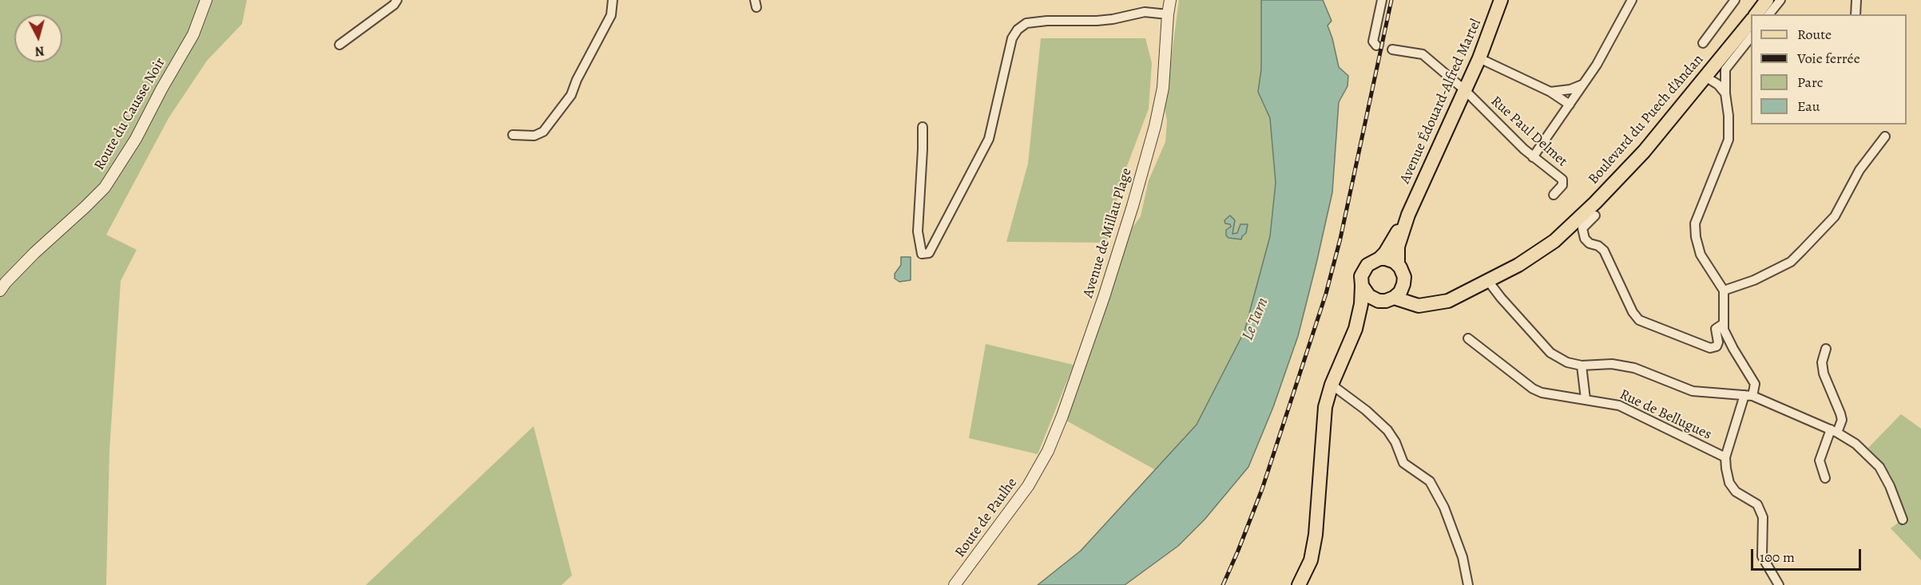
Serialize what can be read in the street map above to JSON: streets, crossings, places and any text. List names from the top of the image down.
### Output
{
  "streets": {
    "main road": ["Avenue Édouard-Alfred Martel", "Boulevard du Puech d'Andan"],
    "street": [
      "Route du Causse Noir",
      "Rue Paul Delmet",
      "Avenue de Millau Plage",
      "Rue de Bellugues",
      "Route de Paulhe"
    ]
  },
  "crossings": [
    ["Avenue Édouard-Alfred Martel", "Rue Paul Delmet"],
    ["Avenue de Millau Plage", "Route de Paulhe"]
  ],
  "water": ["Le Tarn"],
  "legend": [
    "Route",
    "Voie ferrée",
    "Parc",
    "Eau"
  ],
  "scale_bar": "100 m",
  "north": "bottom"
}
